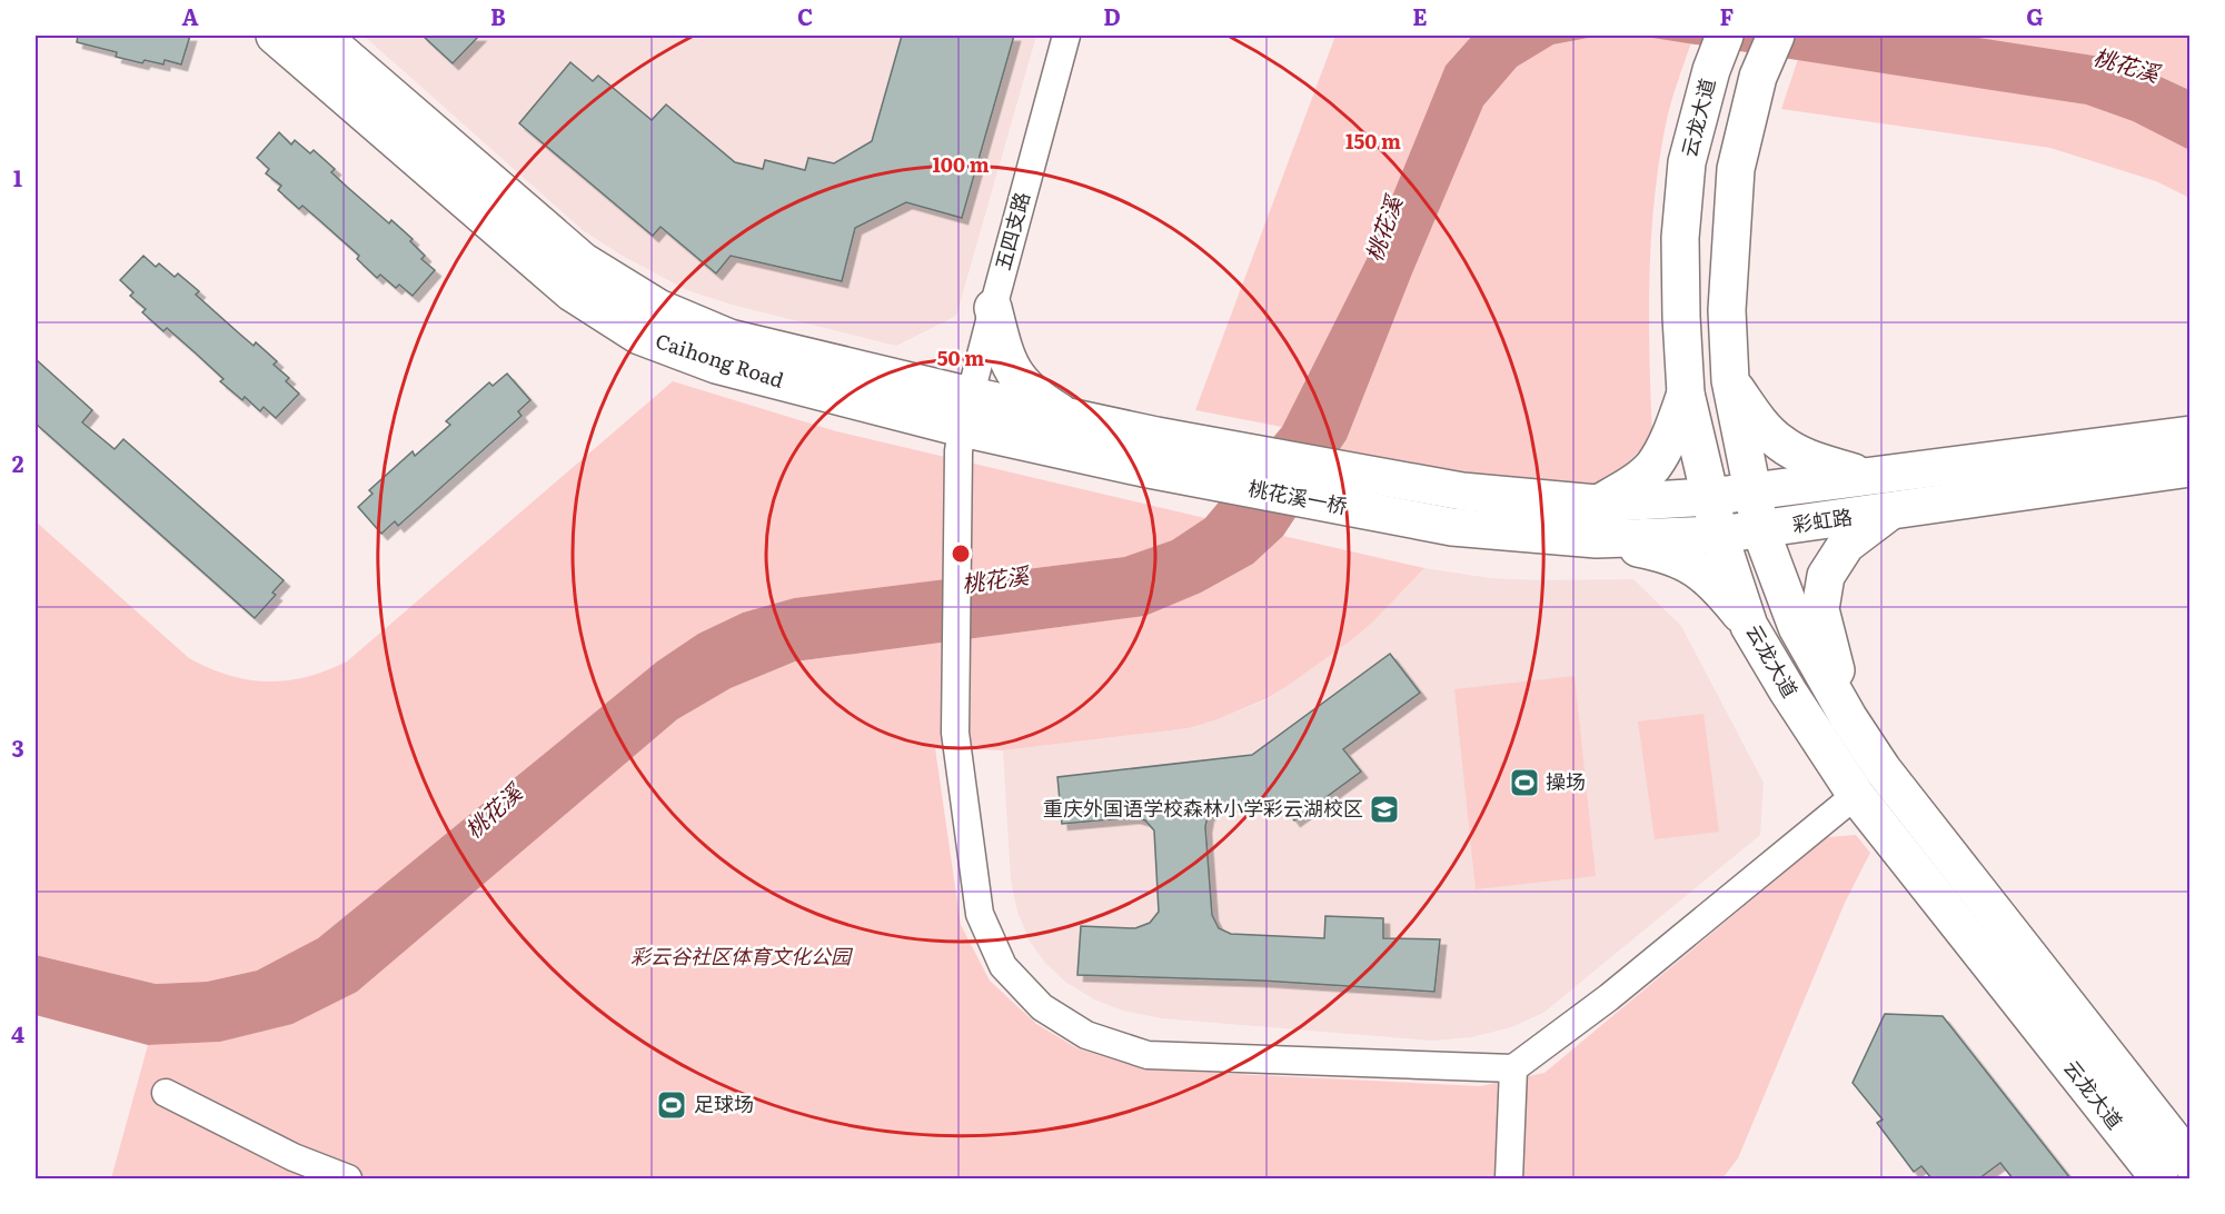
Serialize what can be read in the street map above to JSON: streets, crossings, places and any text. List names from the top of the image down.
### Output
{
  "streets": {
    "main road": [
      "云龙大道",
      "Caihong Road",
      "桃花溪一桥",
      "彩虹路"
    ],
    "street": ["五四支路"]
  },
  "crossings": [
    ["云龙大道", "彩虹路"],
    ["五四支路", "Caihong Road"],
    ["Caihong Road", "桃花溪一桥"],
    ["桃花溪一桥", "彩虹路"]
  ],
  "water": ["桃花溪"],
  "parks": ["彩云谷社区体育文化公园"],
  "places": {
    "sports": ["操场", "足球场"],
    "school or university": ["重庆外国语学校森林小学彩云湖校区"]
  },
  "grid": {
    "columns": [
      "A",
      "B",
      "C",
      "D",
      "E",
      "F",
      "G"
    ],
    "rows": [
      "1",
      "2",
      "3",
      "4"
    ]
  },
  "rings": ["150 m", "100 m", "50 m"]
}
